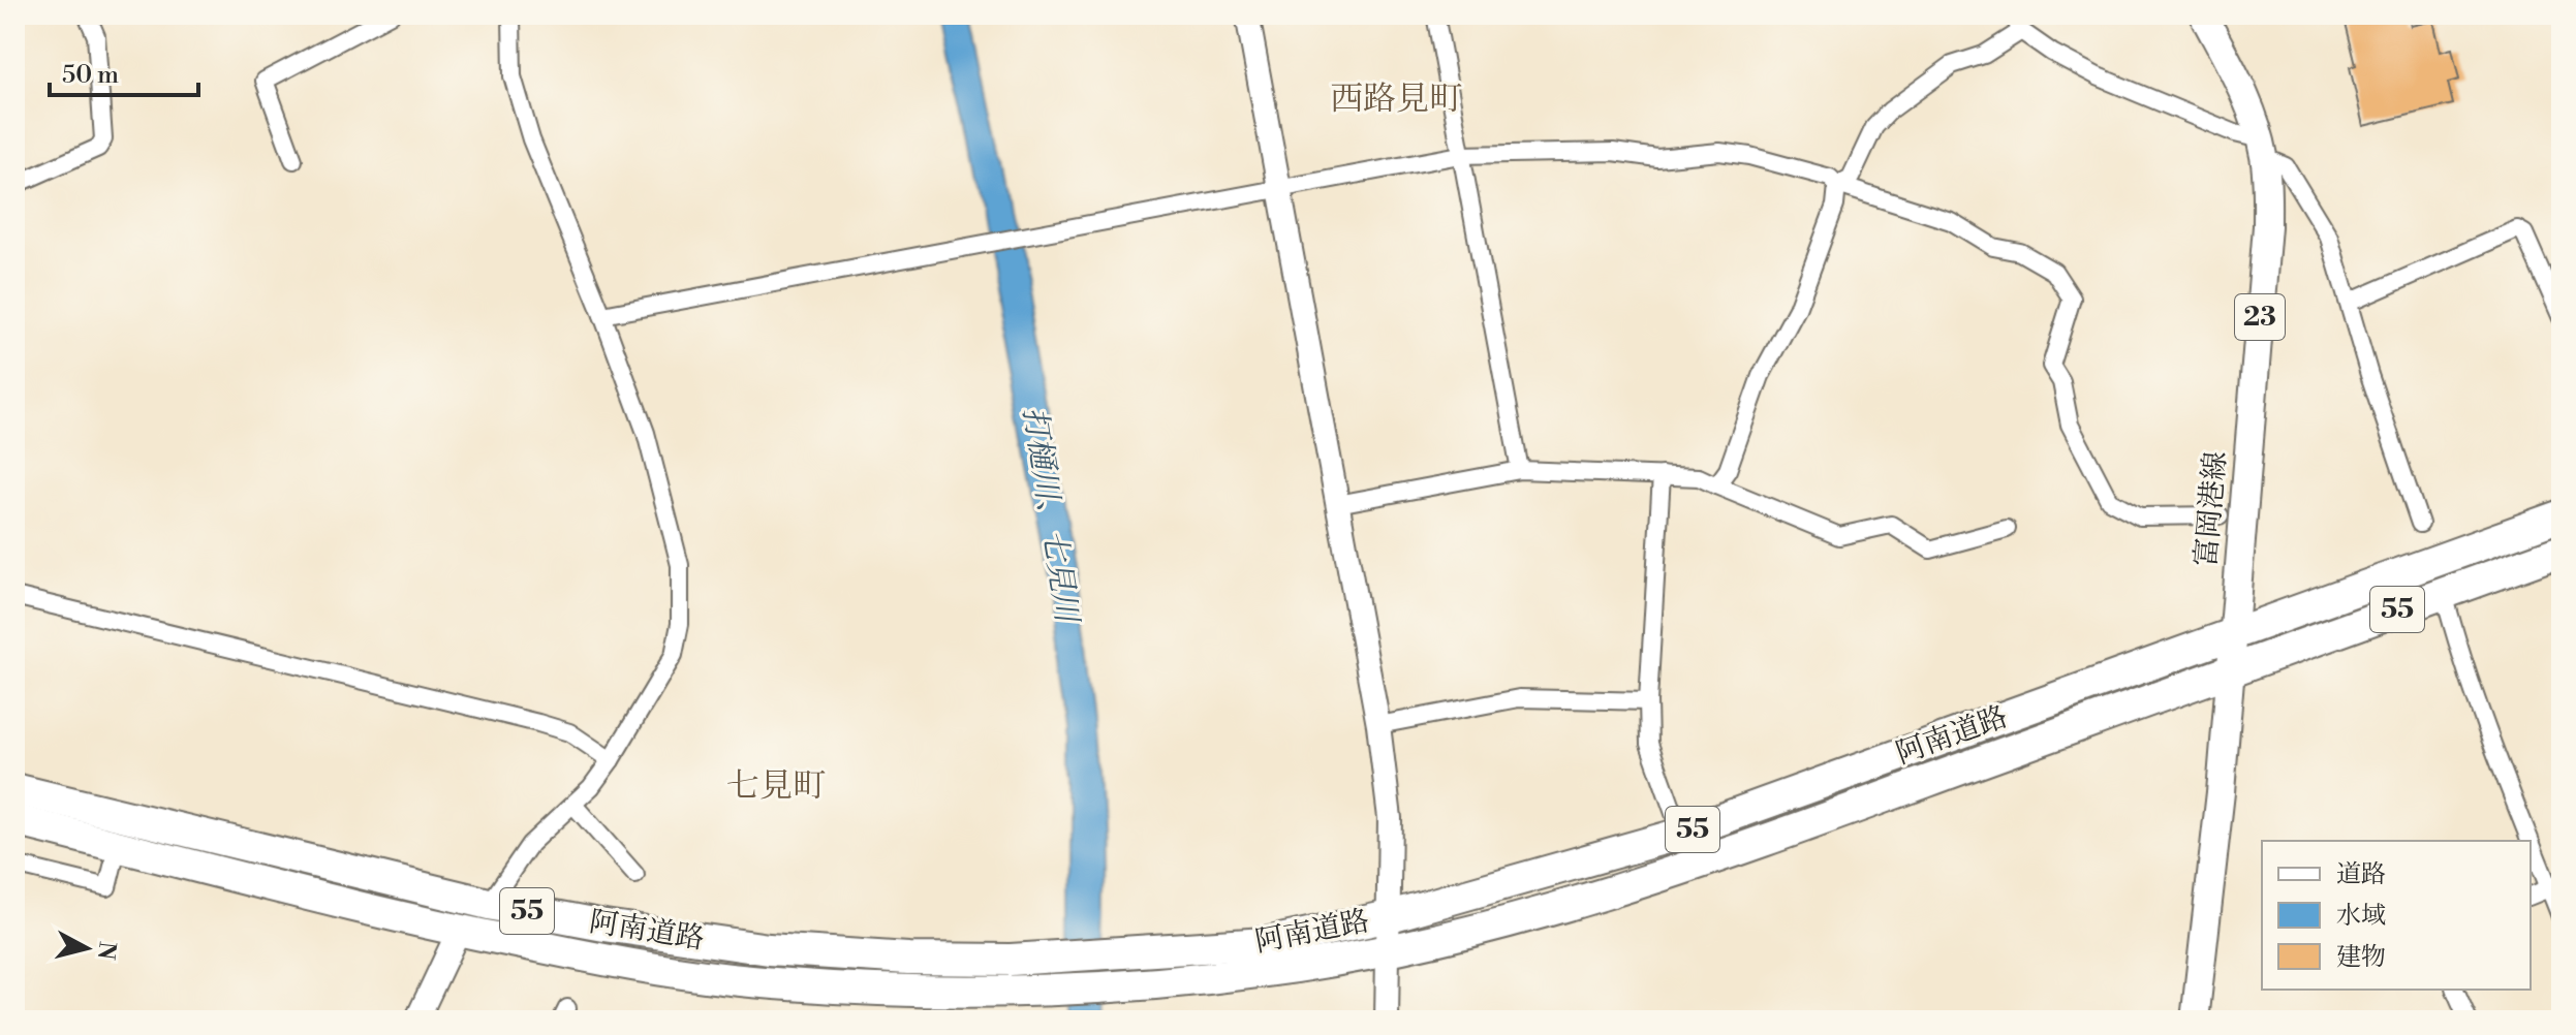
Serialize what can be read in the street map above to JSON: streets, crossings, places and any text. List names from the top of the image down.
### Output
{
  "streets": {
    "highway": ["55", "阿南道路"],
    "main road": ["23", "富岡港線"]
  },
  "crossings": [
    ["富岡港線", "阿南道路"]
  ],
  "districts": ["西路見町", "七見町"],
  "water": ["打樋川、七見川"],
  "legend": ["道路", "水域", "建物"],
  "scale_bar": "50 m",
  "north": "right"
}
